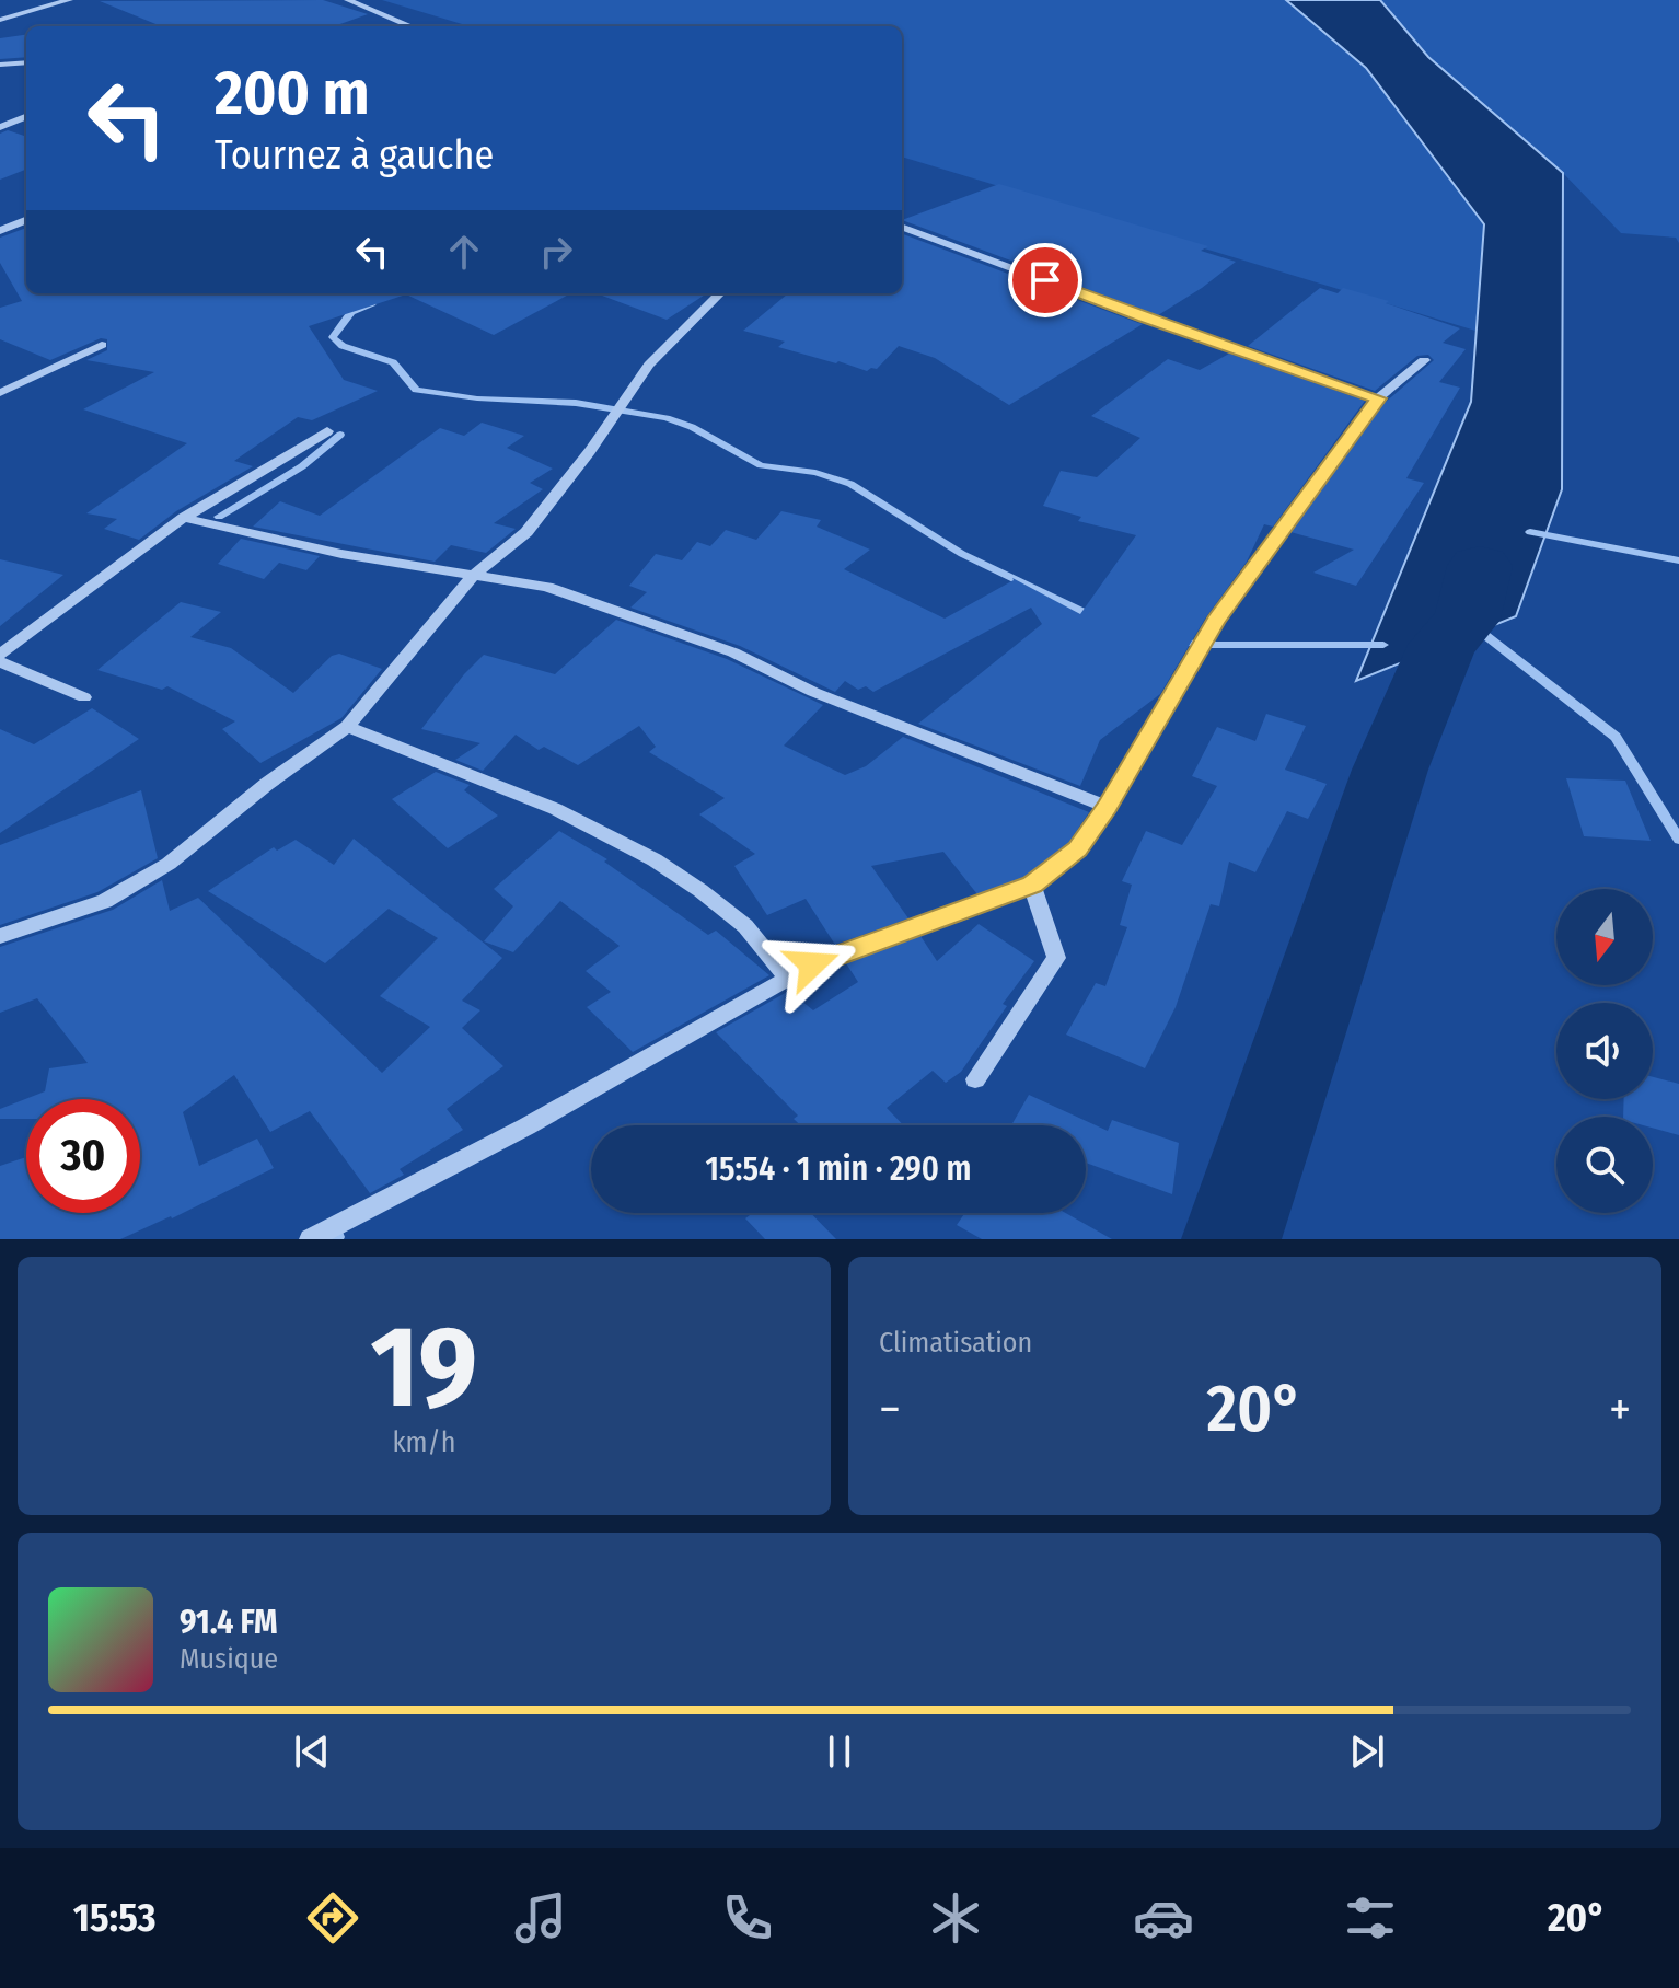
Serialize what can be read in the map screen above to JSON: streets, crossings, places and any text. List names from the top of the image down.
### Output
{
  "north": "bottom",
  "page": {
    "turn": ["200 m", "Tournez à gauche"],
    "limit": "30",
    "trip": "15:54 · 1 min · 290 m",
    "tile": [
      ["19", "km/h"],
      "Climatisation"
    ],
    "heat": ["−", "20°", "+"],
    "song": ["91.4 FM", "Musique"],
    "tabs": ["15:53", "20°"]
  }
}
